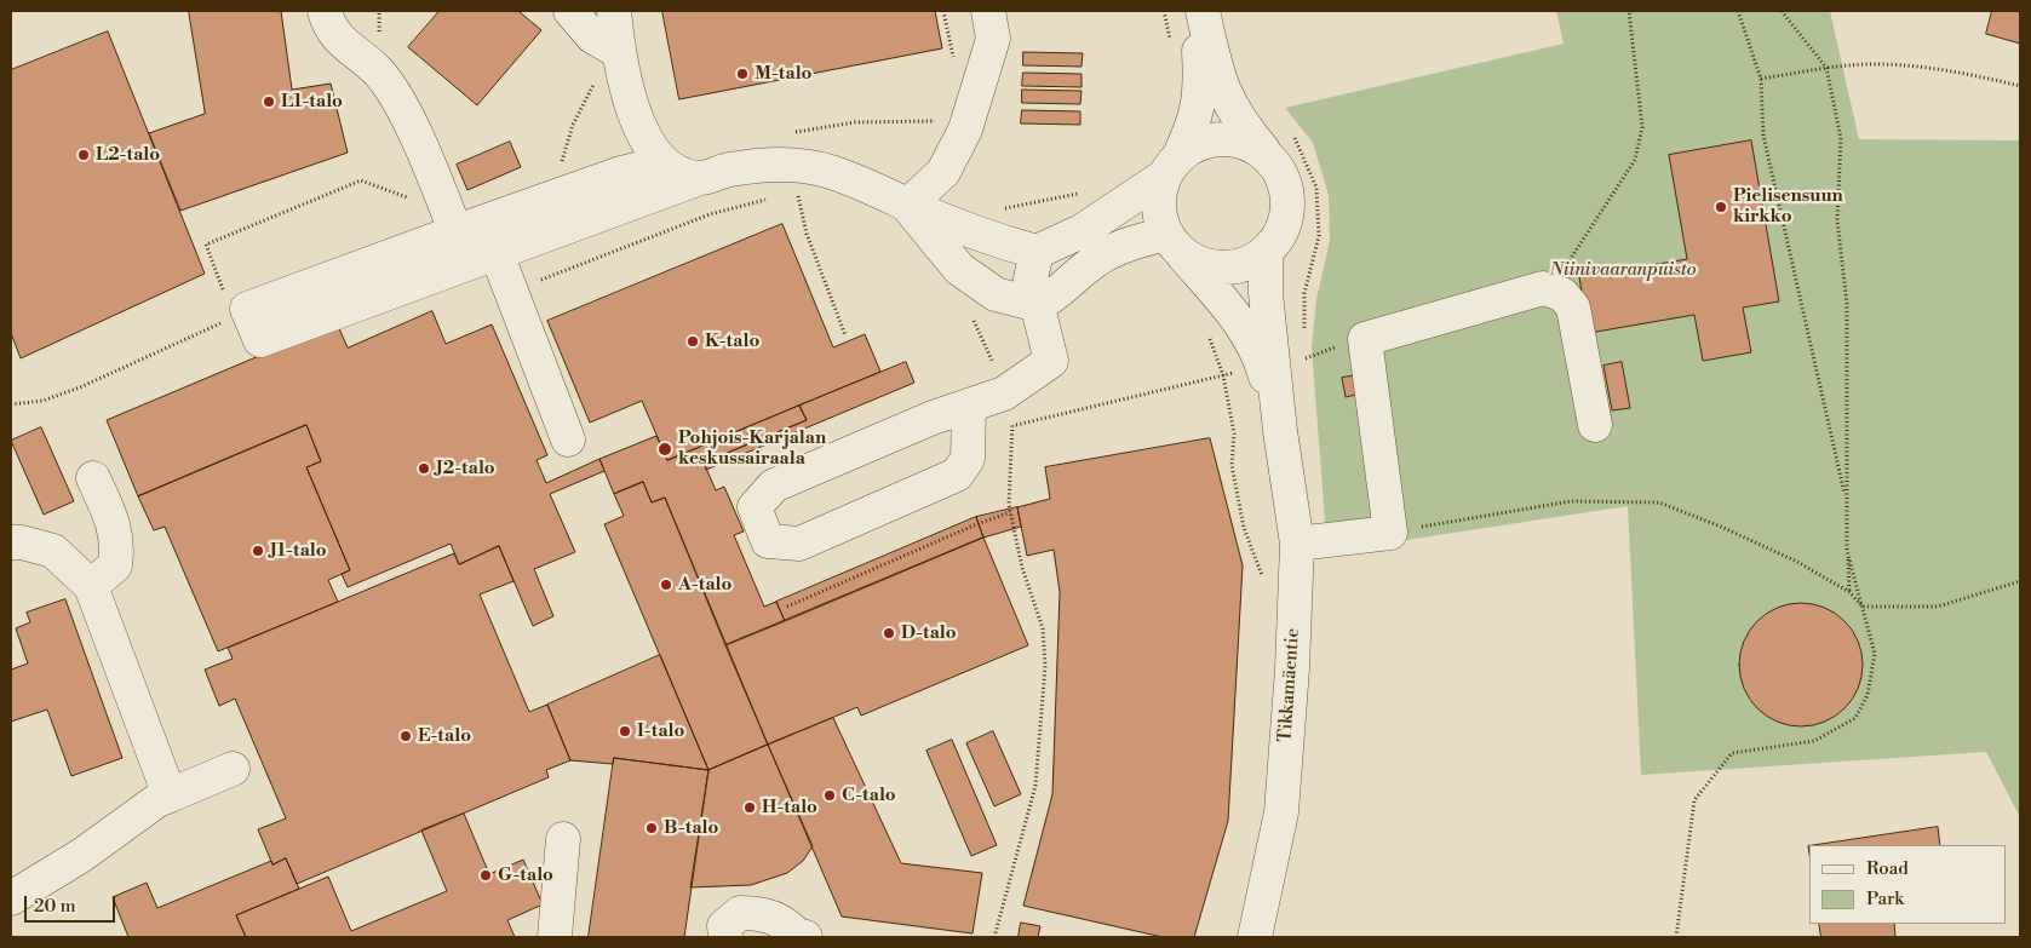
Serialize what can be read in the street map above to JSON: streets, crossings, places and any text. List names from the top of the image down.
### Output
{
  "streets": {
    "street": ["Tikkamäentie"]
  },
  "parks": ["Niinivaaranpuisto"],
  "places": [
    "M-talo",
    "L1-talo",
    "L2-talo",
    "Pielisensuun kirkko",
    "K-talo",
    "Pohjois-Karjalan keskussairaala",
    "J2-talo",
    "J1-talo",
    "A-talo",
    "D-talo",
    "I-talo",
    "E-talo",
    "C-talo",
    "H-talo",
    "B-talo",
    "G-talo"
  ],
  "legend": ["Road", "Park"],
  "scale_bar": "20 m"
}
